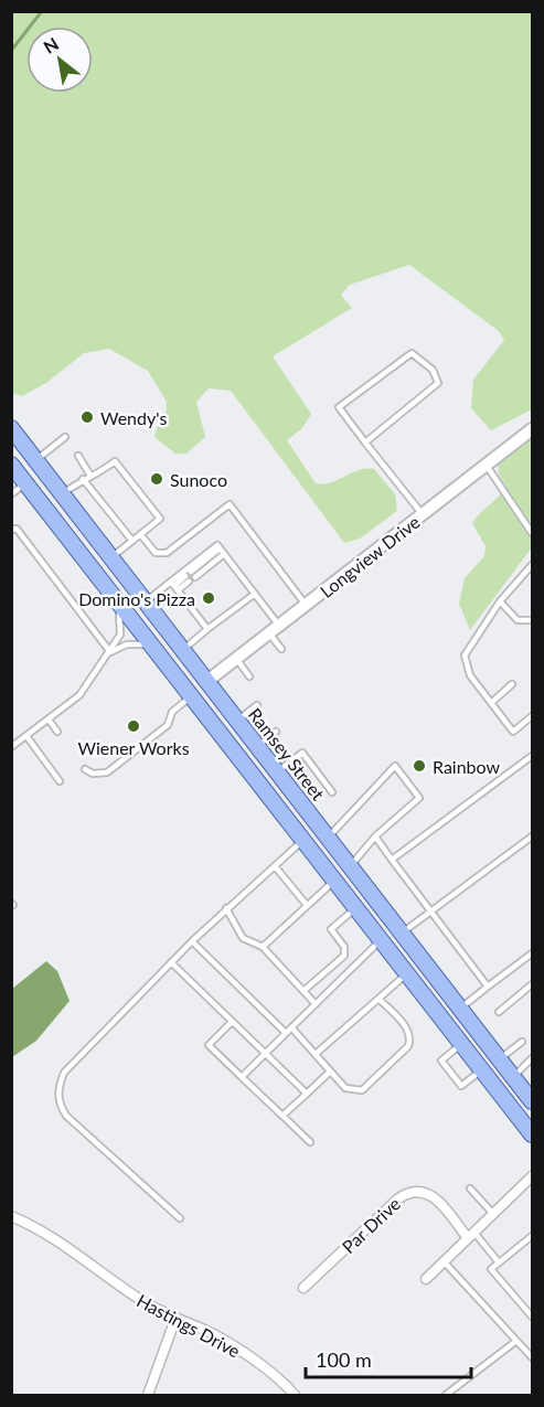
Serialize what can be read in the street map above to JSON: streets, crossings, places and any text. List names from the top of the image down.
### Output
{
  "streets": {
    "main road": ["Ramsey Street"],
    "street": ["Longview Drive", "Par Drive", "Hastings Drive"]
  },
  "crossings": [
    ["Longview Drive", "Ramsey Street"]
  ],
  "places": [
    "Wendy's",
    "Sunoco",
    "Domino's Pizza",
    "Wiener Works",
    "Rainbow"
  ],
  "scale_bar": "100 m",
  "north": "top left"
}
